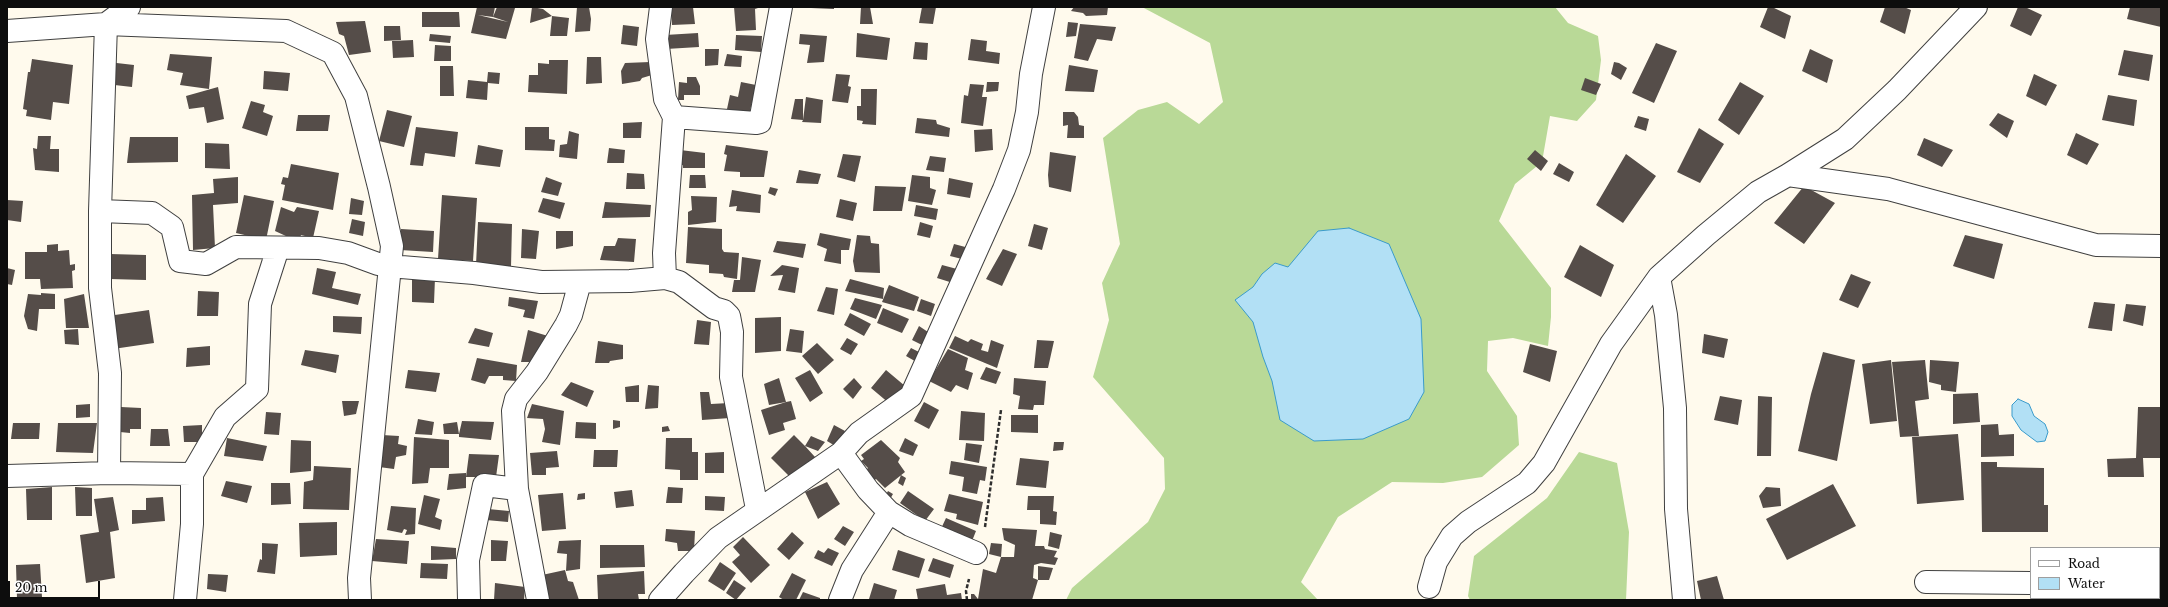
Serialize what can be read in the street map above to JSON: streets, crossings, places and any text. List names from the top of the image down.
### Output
{
  "legend": ["Road", "Water"],
  "scale_bar": "20 m"
}
